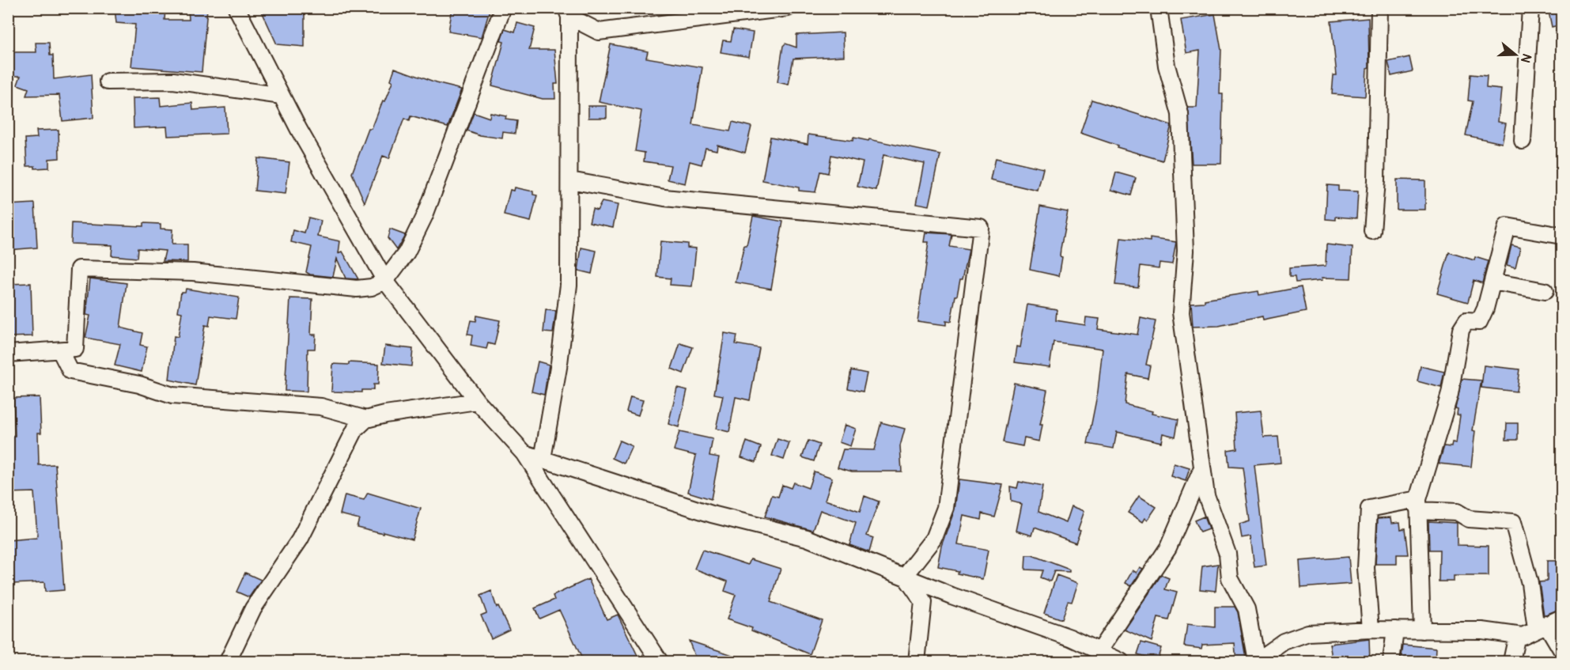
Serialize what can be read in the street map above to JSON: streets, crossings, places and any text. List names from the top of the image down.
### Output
{
  "north": "right"
}
